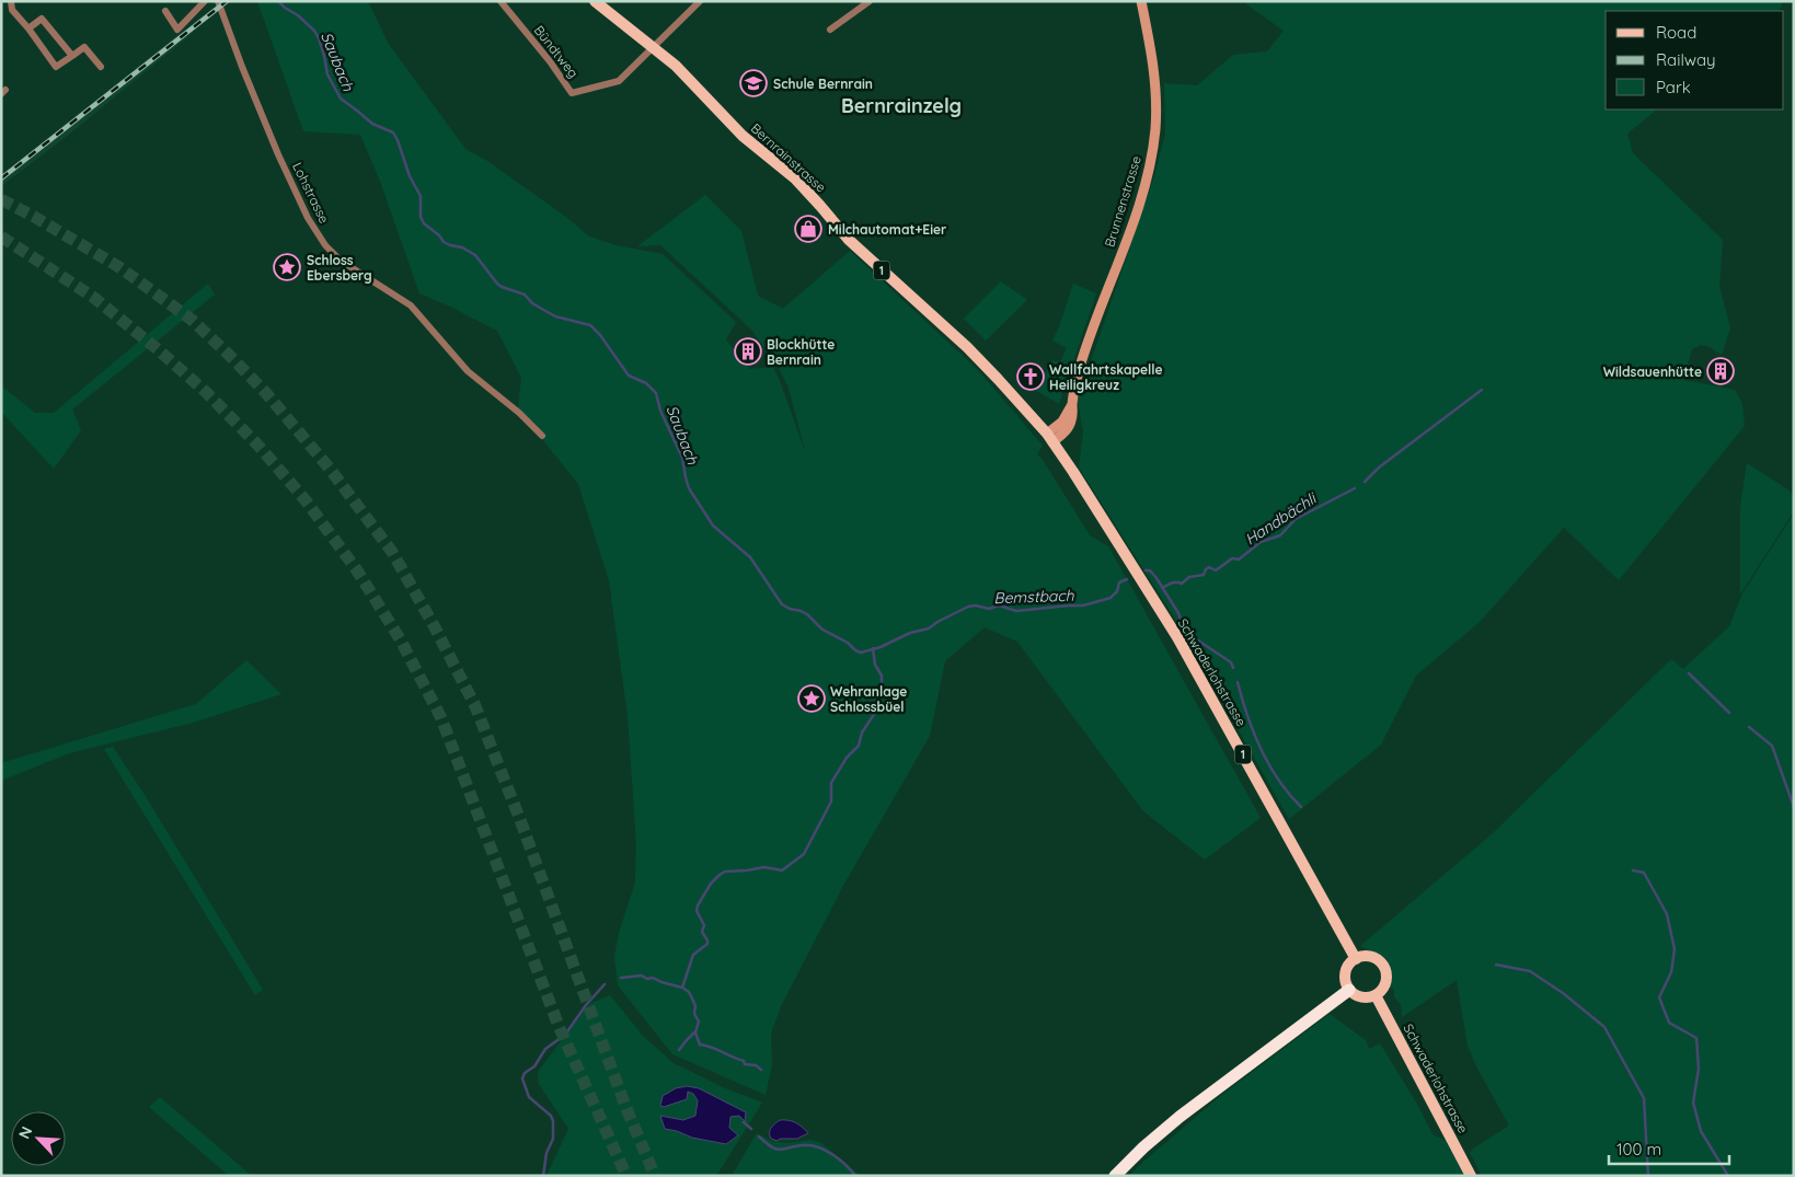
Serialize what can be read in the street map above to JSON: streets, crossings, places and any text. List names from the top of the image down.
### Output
{
  "streets": {
    "main road": [
      "Bernrainstrasse",
      "Brunnenstrasse",
      "1",
      "Schwaderlohstrasse"
    ],
    "street": ["Bündtweg", "Lohstrasse"]
  },
  "crossings": [
    ["Bündtweg", "Bernrainstrasse"],
    ["Bernrainstrasse", "Brunnenstrasse"],
    ["Bernrainstrasse", "Schwaderlohstrasse"]
  ],
  "districts": ["Bernrainzelg"],
  "water": ["Saubach", "Handbächli", "Bemstbach"],
  "places": {
    "school or university": ["Schule Bernrain"],
    "shop": ["Milchautomat+Eier"],
    "place": ["Schloss Ebersberg", "Wehranlage Schlossbüel"],
    "building": ["Blockhütte Bernrain", "Wildsauenhütte"],
    "church": ["Wallfahrtskapelle Heiligkreuz"]
  },
  "legend": ["Road", "Railway", "Park"],
  "scale_bar": "100 m",
  "north": "top left"
}
